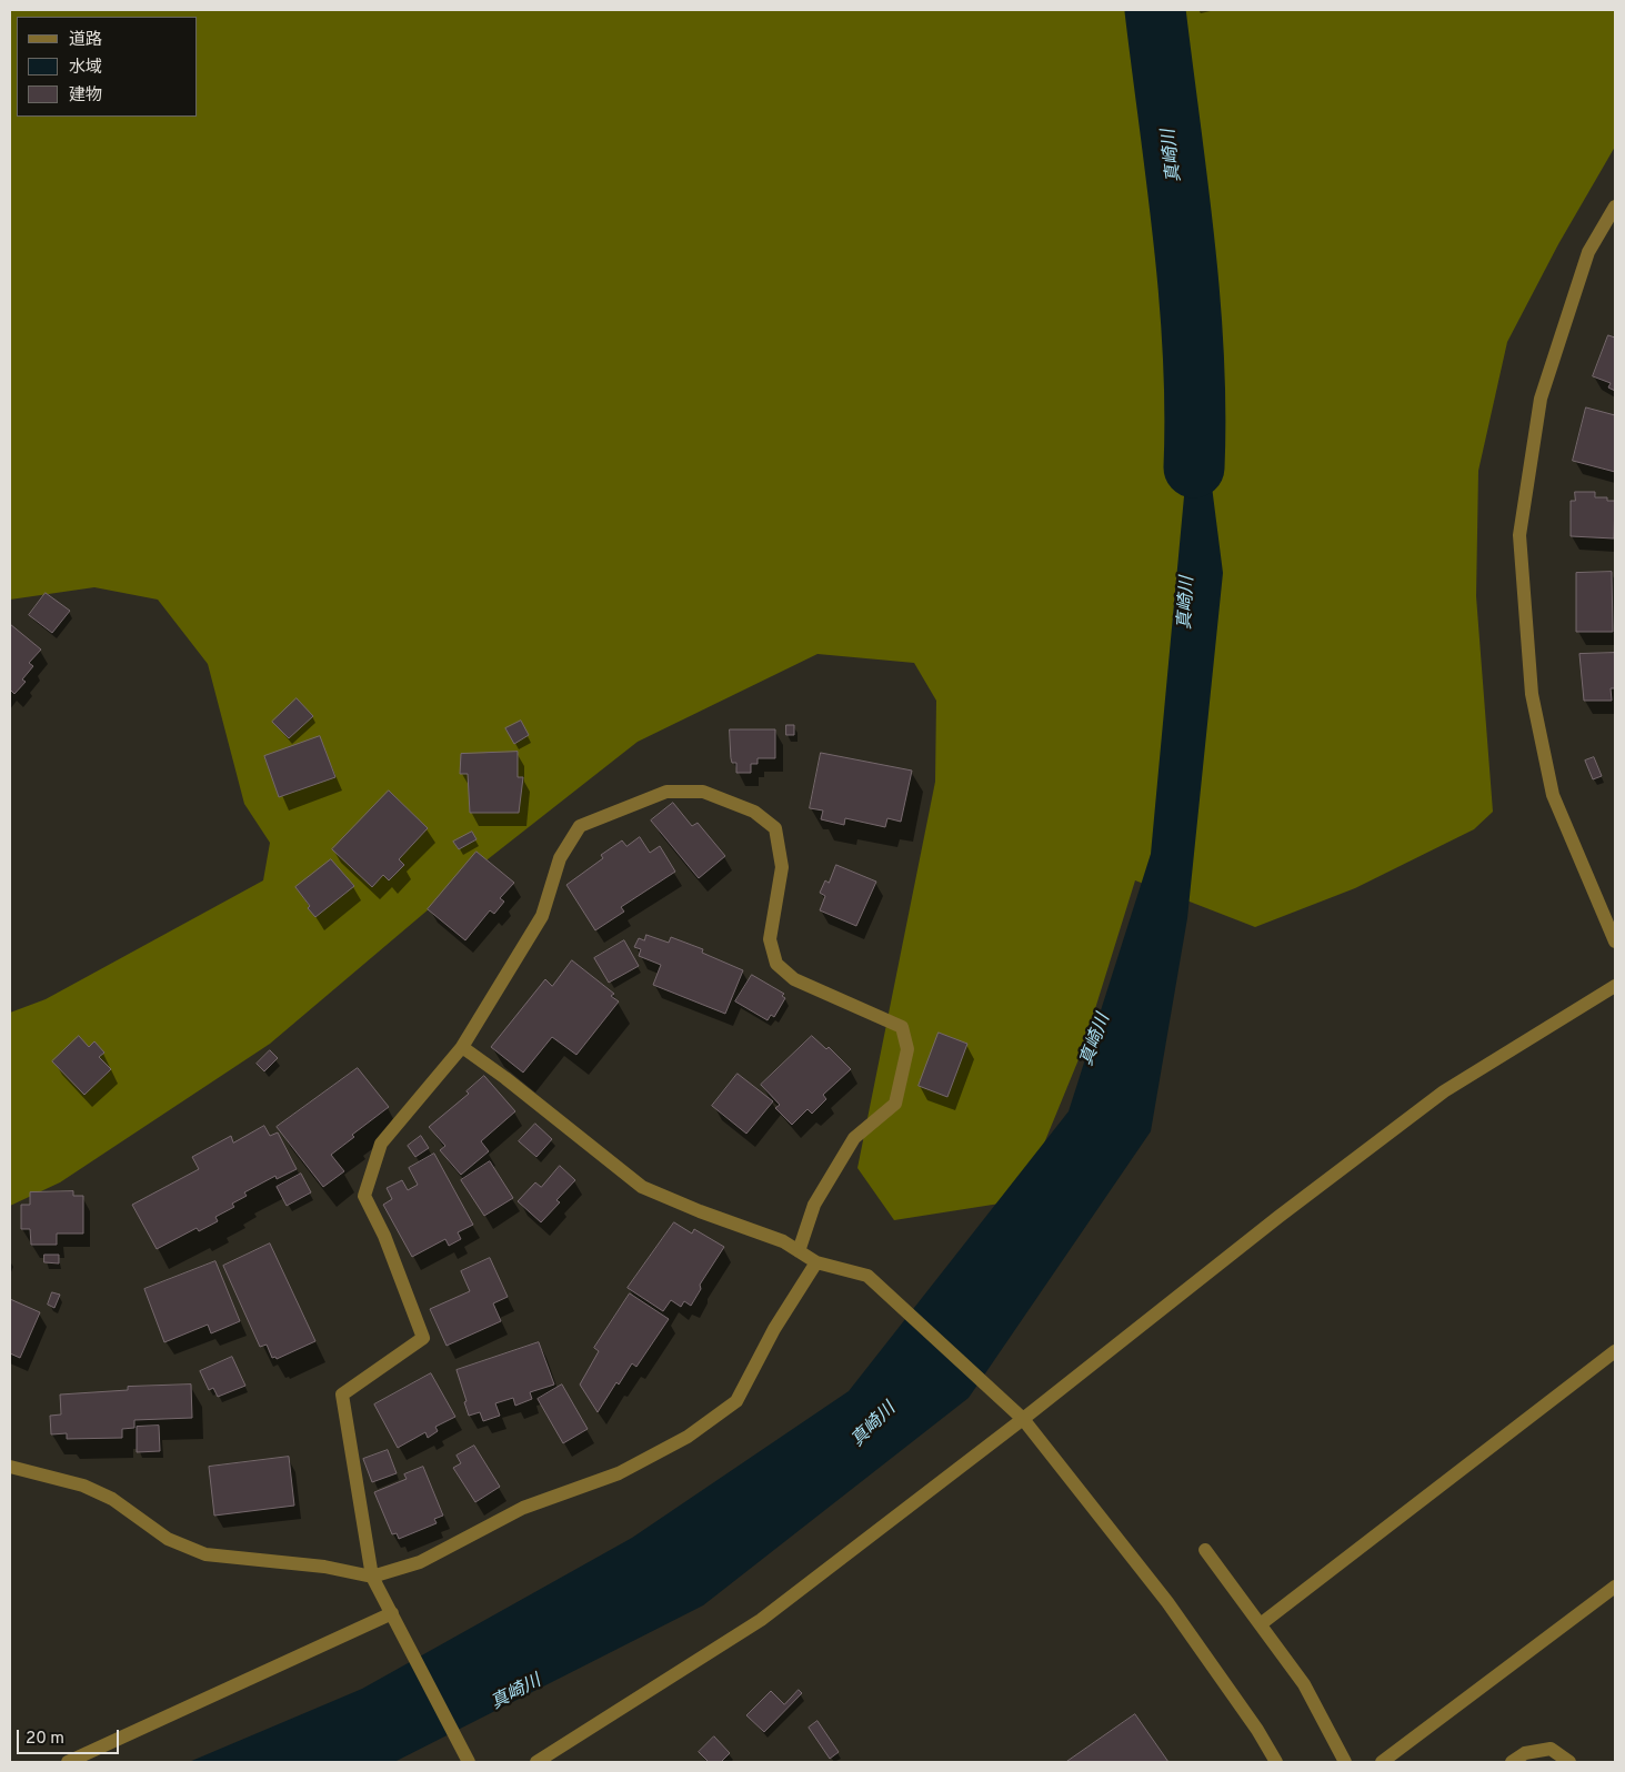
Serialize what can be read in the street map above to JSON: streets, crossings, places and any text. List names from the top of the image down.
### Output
{
  "water": ["真崎川"],
  "legend": ["道路", "水域", "建物"],
  "scale_bar": "20 m"
}
